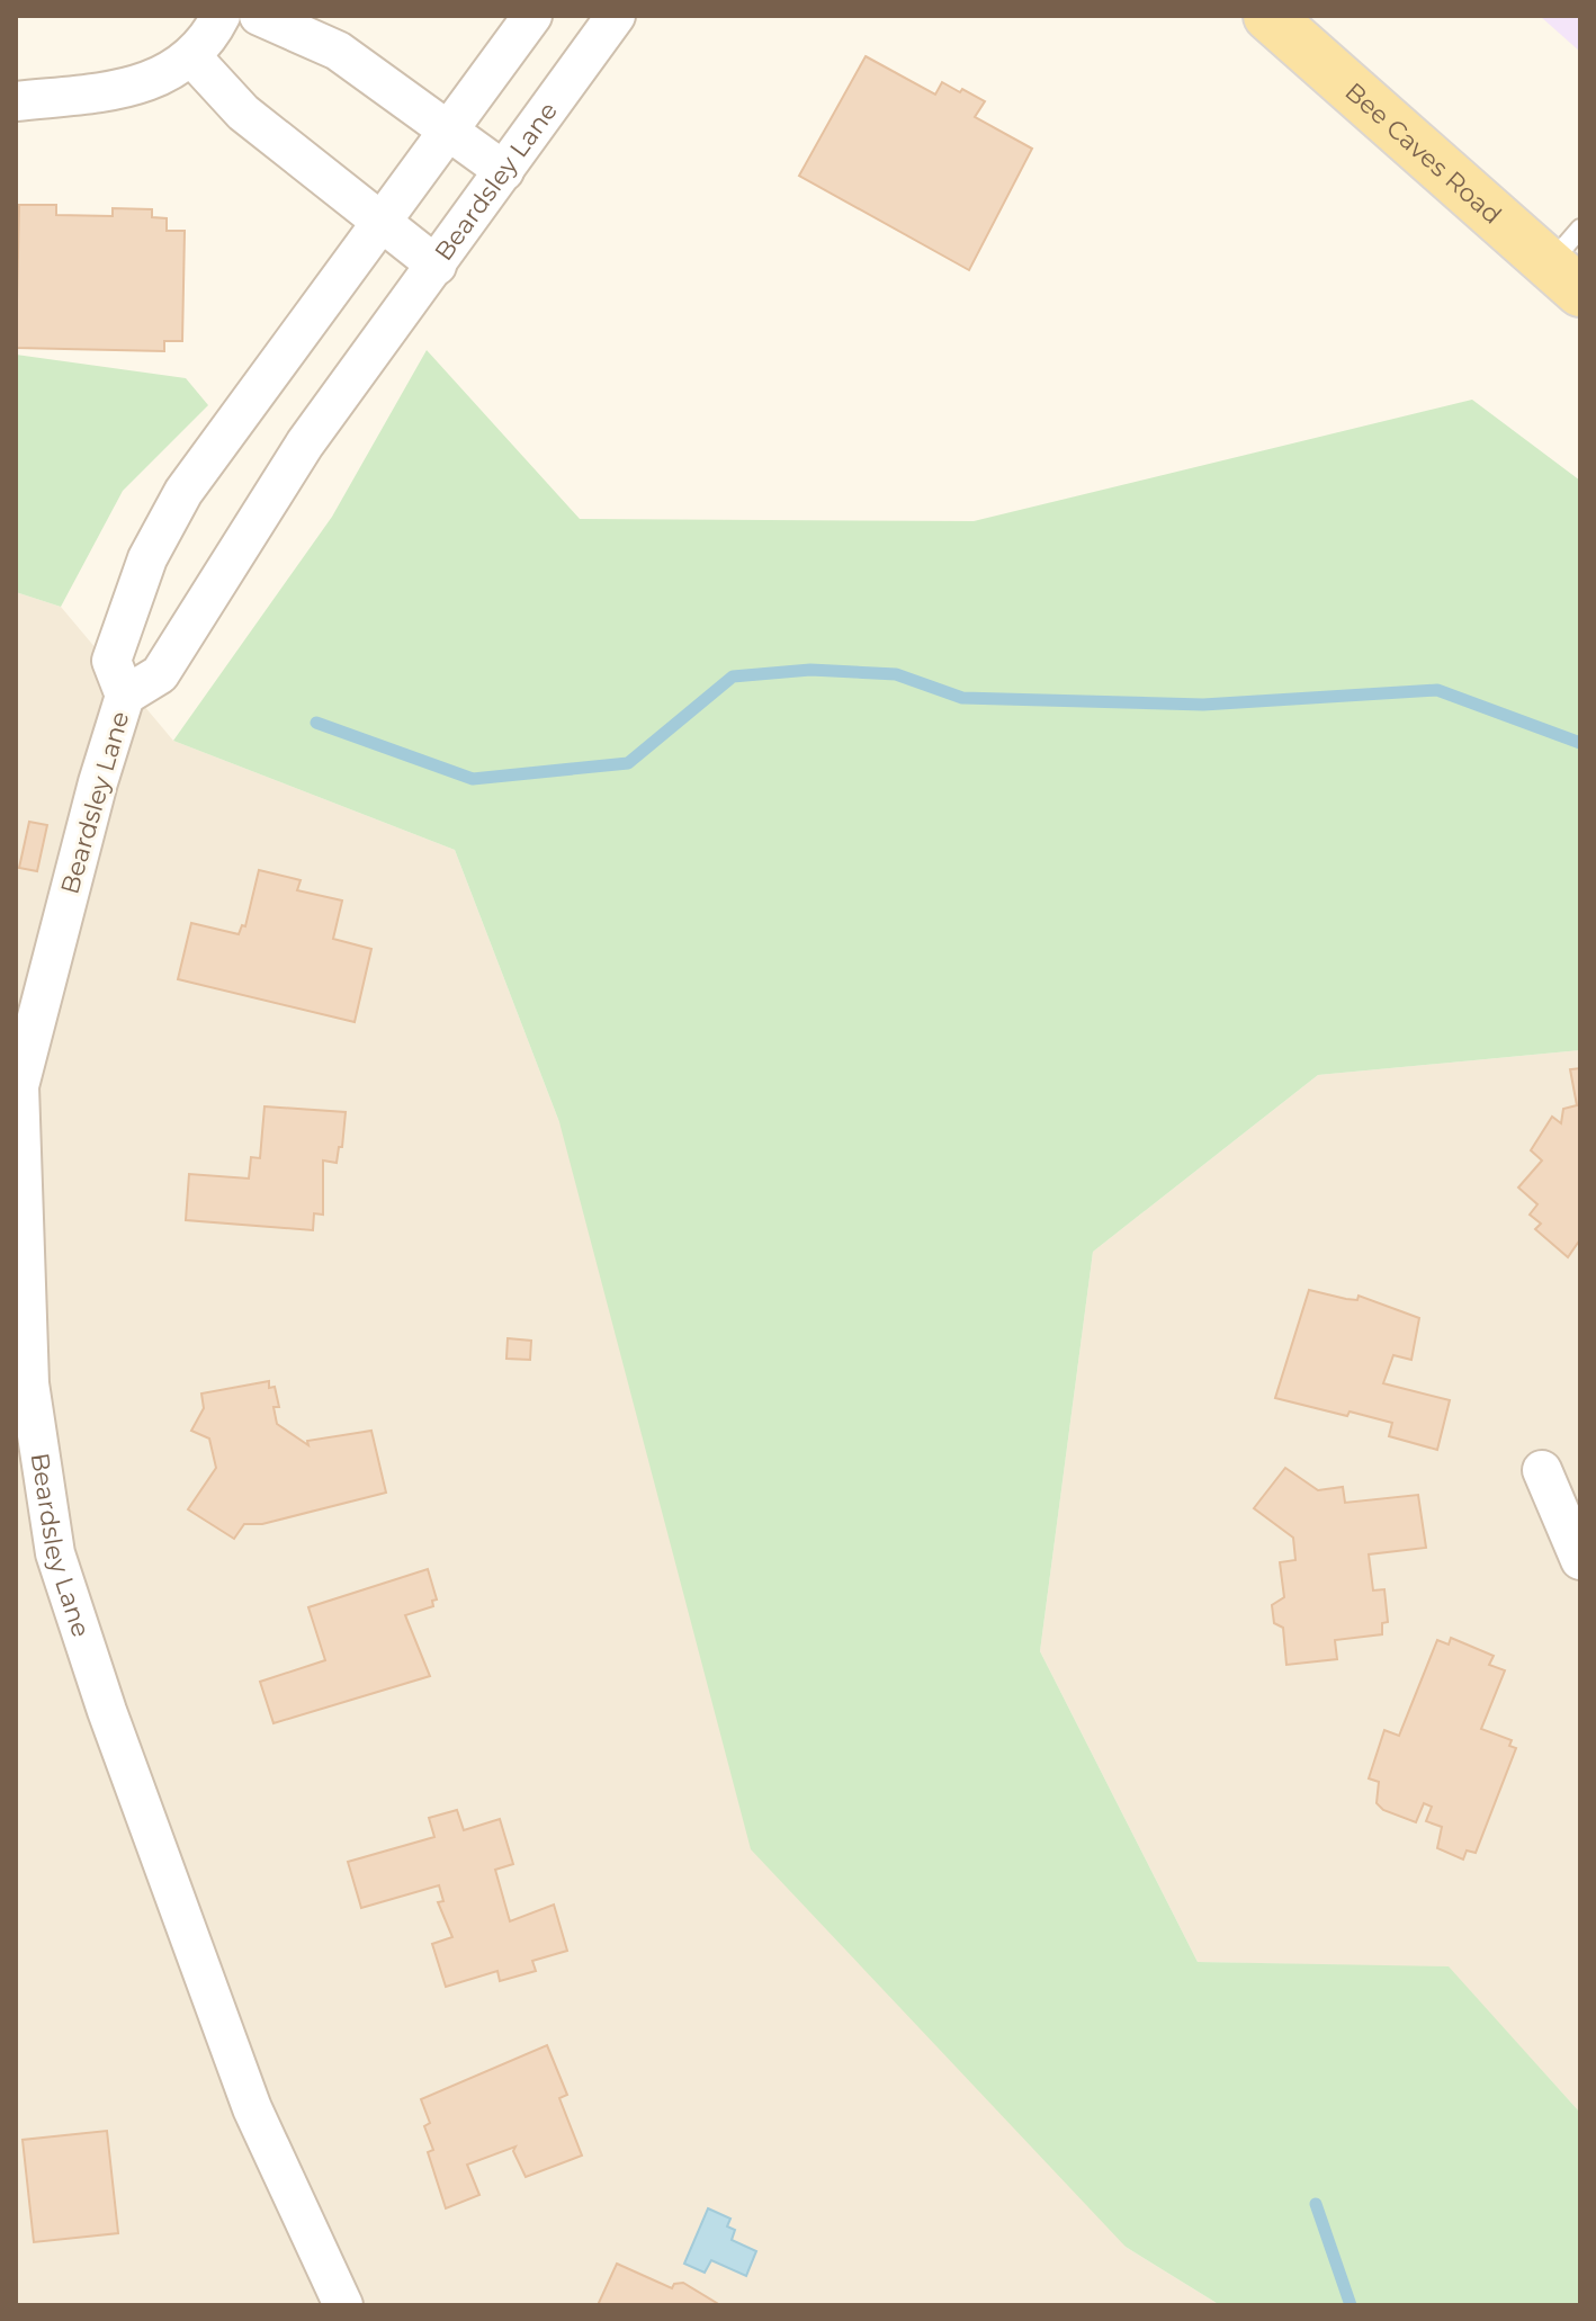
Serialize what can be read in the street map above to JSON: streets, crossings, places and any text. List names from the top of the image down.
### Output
{
  "streets": {
    "main road": ["Bee Caves Road"],
    "street": ["Beardsley Lane"]
  }
}
